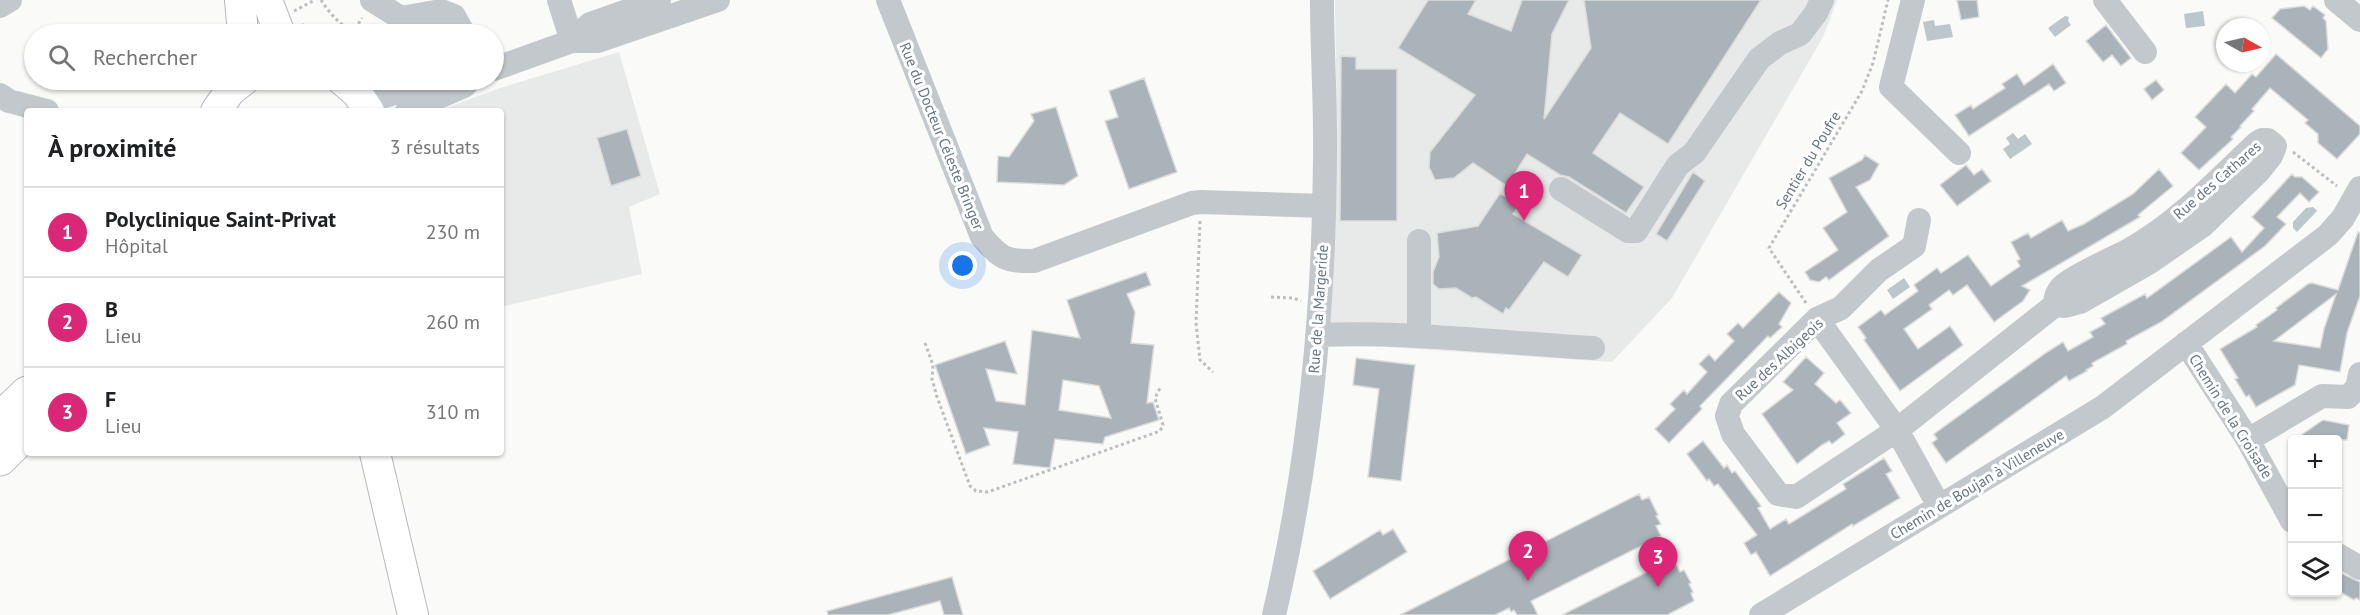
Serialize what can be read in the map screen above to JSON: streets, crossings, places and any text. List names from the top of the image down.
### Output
{
  "streets": {
    "street": [
      "Rue du Docteur Céleste Bringer",
      "Rue des Cathares",
      "Rue de la Margeride",
      "Rue des Albigeois",
      "Chemin de la Croisade",
      "Chemin de Boujan à Villeneuve"
    ],
    "path": ["Sentier du Poufre"]
  },
  "crossings": [
    ["Rue du Docteur Céleste Bringer", "Rue de la Margeride"],
    ["Sentier du Poufre", "Rue des Albigeois"],
    ["Rue des Cathares", "Rue des Albigeois"],
    ["Chemin de la Croisade", "Chemin de Boujan à Villeneuve"]
  ],
  "north": "right",
  "page": {
    "search": "Rechercher",
    "heading": ["À proximité", "3 résultats"],
    "pins": ["1", "2", "3"],
    "list": [
      {
        "mark": "1",
        "name": "Polyclinique Saint-Privat",
        "note": "Hôpital",
        "value": "230 m"
      },
      {
        "mark": "2",
        "name": "B",
        "note": "Lieu",
        "value": "260 m"
      },
      {
        "mark": "3",
        "name": "F",
        "note": "Lieu",
        "value": "310 m"
      }
    ],
    "map_buttons": ["+", "−"]
  }
}
